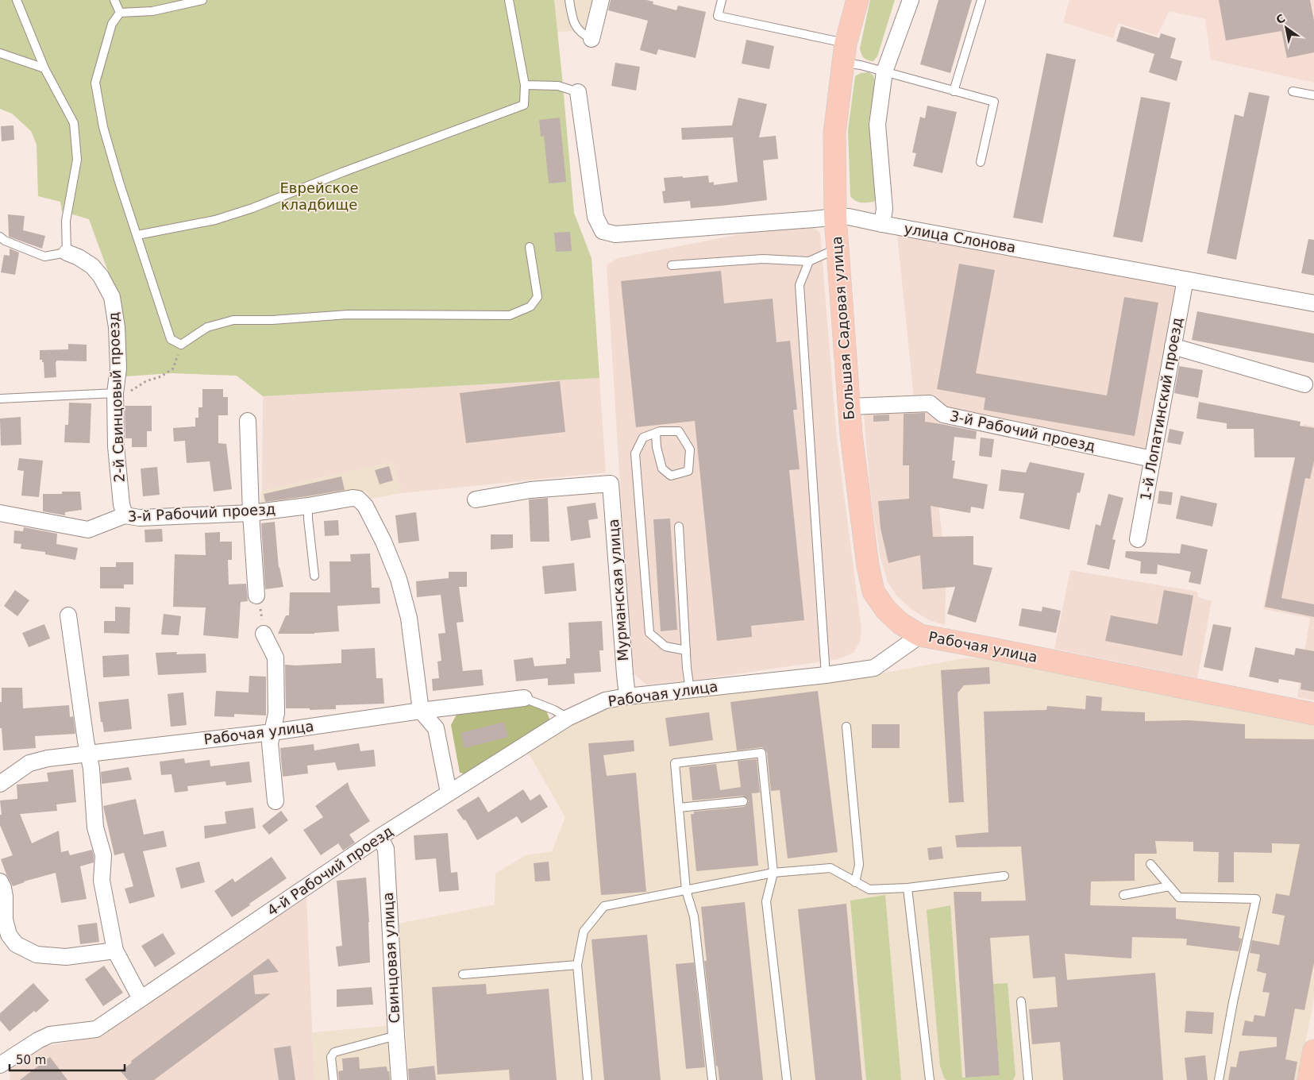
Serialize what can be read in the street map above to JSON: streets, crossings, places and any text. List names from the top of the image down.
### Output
{
  "streets": {
    "main road": ["Большая Садовая улица", "Рабочая улица"],
    "street": [
      "улица Слонова",
      "2-й Свинцовый проезд",
      "1-й Лопатинский проезд",
      "3-й Рабочий проезд",
      "Мурманская улица",
      "4-й Рабочий проезд",
      "Свинцовая улица"
    ]
  },
  "crossings": [
    ["улица Слонова", "Большая Садовая улица"],
    ["улица Слонова", "1-й Лопатинский проезд"],
    ["Большая Садовая улица", "3-й Рабочий проезд"],
    ["Большая Садовая улица", "Рабочая улица"],
    ["2-й Свинцовый проезд", "3-й Рабочий проезд"],
    ["1-й Лопатинский проезд", "3-й Рабочий проезд"],
    ["3-й Рабочий проезд", "Рабочая улица"],
    ["Мурманская улица", "Рабочая улица"],
    ["Рабочая улица", "4-й Рабочий проезд"],
    ["4-й Рабочий проезд", "Свинцовая улица"]
  ],
  "parks": ["Еврейское кладбище"],
  "scale_bar": "50 m",
  "north": "top left"
}
